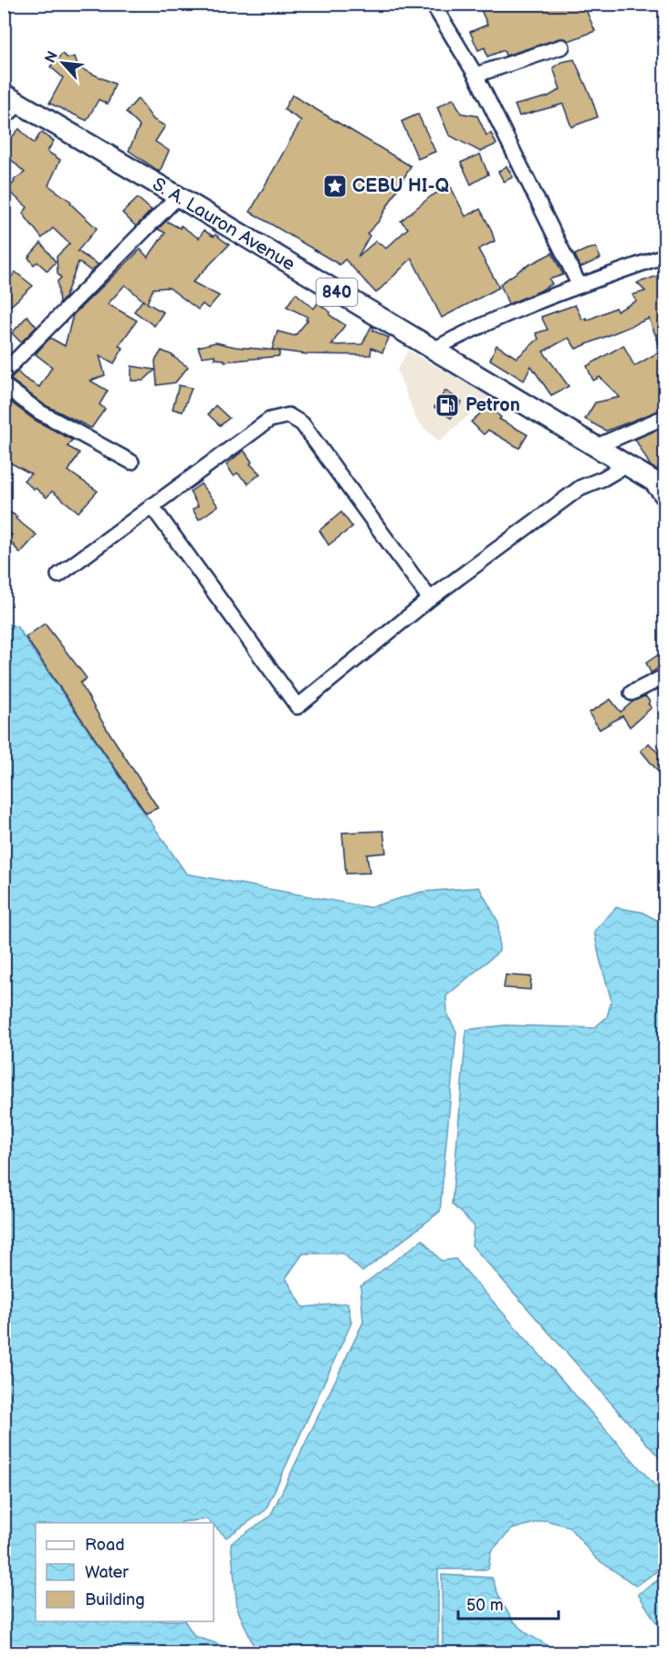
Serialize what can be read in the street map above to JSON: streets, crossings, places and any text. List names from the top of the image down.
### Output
{
  "streets": {
    "highway": ["S. A. Lauron Avenue", "840"]
  },
  "places": {
    "place": ["CEBU HI-Q"],
    "fuel station": ["Petron"]
  },
  "legend": ["Road", "Water", "Building"],
  "scale_bar": "50 m",
  "north": "top left"
}
